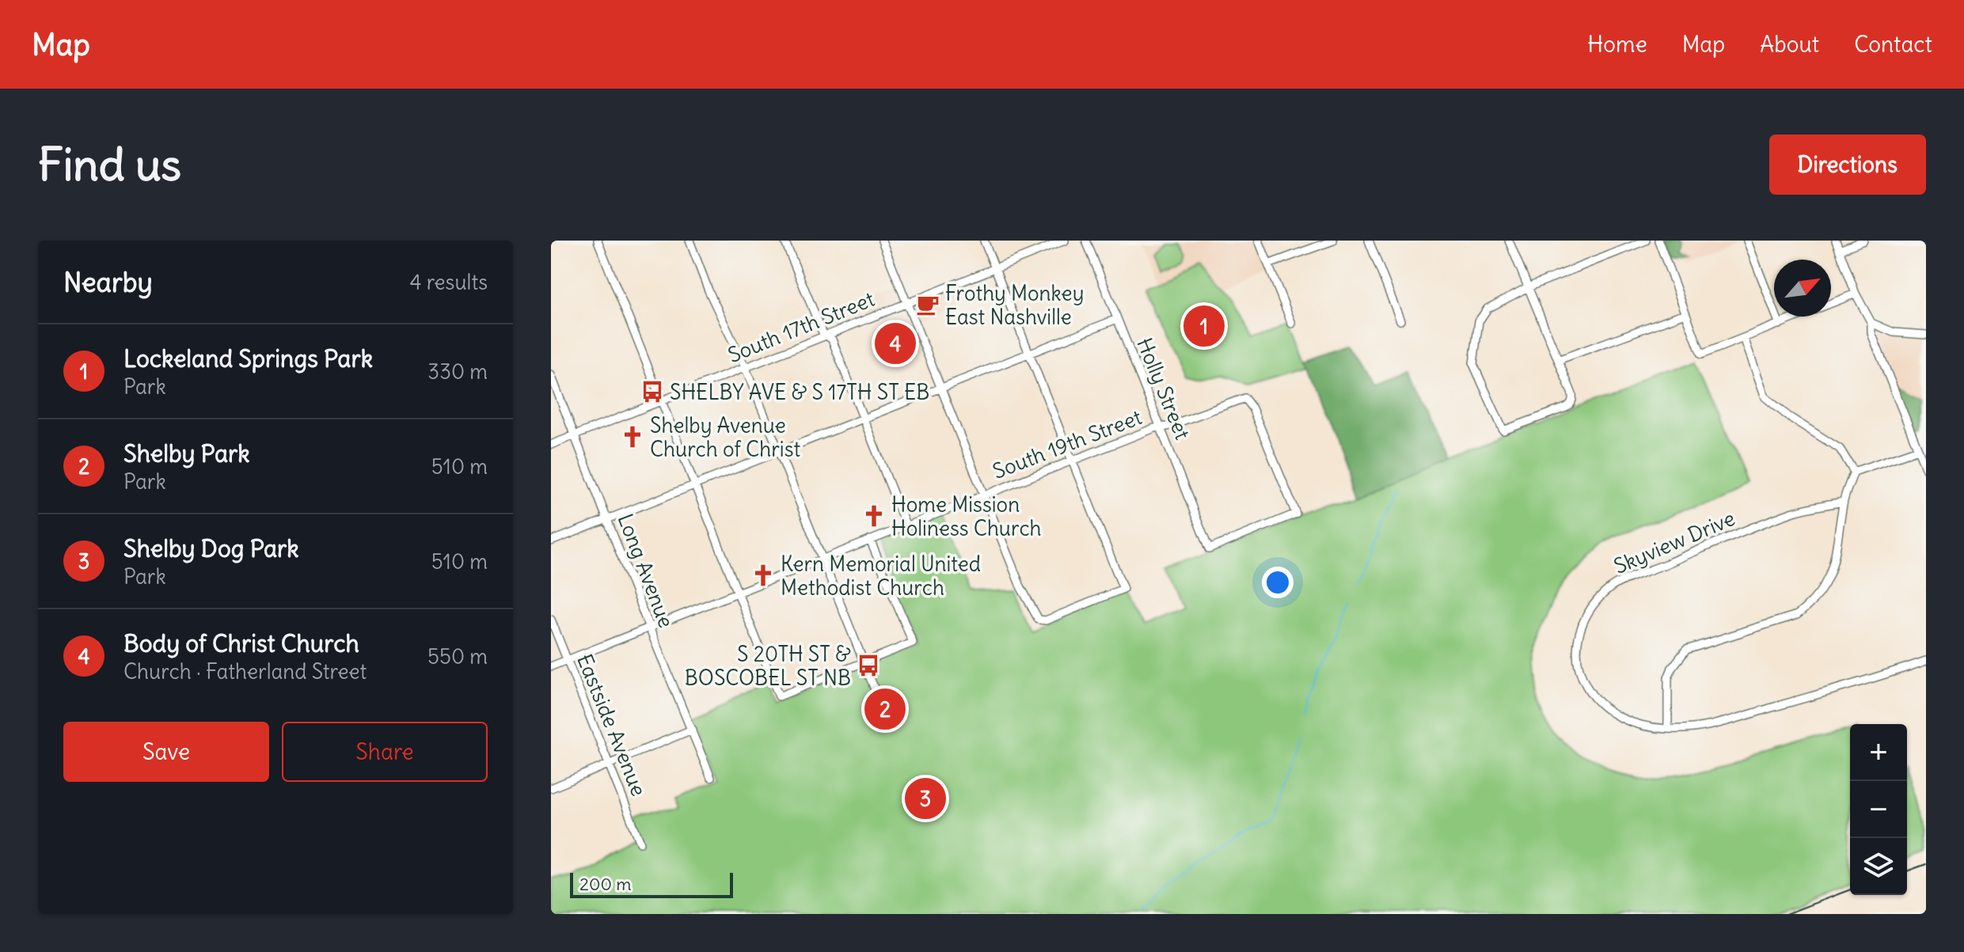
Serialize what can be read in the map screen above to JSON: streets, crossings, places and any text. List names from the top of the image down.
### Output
{
  "streets": {
    "street": [
      "South 17th Street",
      "Holly Street",
      "South 19th Street",
      "Skyview Drive",
      "Long Avenue",
      "Eastside Avenue"
    ]
  },
  "crossings": [
    ["South 17th Street", "Long Avenue"],
    ["Holly Street", "South 19th Street"],
    ["South 19th Street", "Long Avenue"],
    ["South 19th Street", "Eastside Avenue"]
  ],
  "places": {
    "cafe": ["Frothy Monkey East Nashville"],
    "bus stop": ["SHELBY AVE & S 17TH ST EB", "S 20TH ST & BOSCOBEL ST NB"],
    "church": ["Shelby Avenue Church of Christ", "Home Mission Holiness Church", "Kern Memorial United Methodist Church"]
  },
  "scale_bar": "200 m",
  "north": "top right",
  "page": {
    "header": "Map",
    "nav": [
      "Home",
      "Map",
      "About",
      "Contact"
    ],
    "buttons": [
      "Directions",
      ["Save", "Share"]
    ],
    "title": "Find us",
    "heading": ["Nearby", "4 results"],
    "pins": [
      "1",
      "4",
      "2",
      "3"
    ],
    "list": [
      {
        "mark": "1",
        "name": "Lockeland Springs Park",
        "note": "Park",
        "value": "330 m"
      },
      {
        "mark": "2",
        "name": "Shelby Park",
        "note": "Park",
        "value": "510 m"
      },
      {
        "mark": "3",
        "name": "Shelby Dog Park",
        "note": "Park",
        "value": "510 m"
      },
      {
        "mark": "4",
        "name": "Body of Christ Church",
        "note": "Church · Fatherland Street",
        "value": "550 m"
      }
    ],
    "map_buttons": ["+", "−"],
    "scale": "200 m"
  }
}
